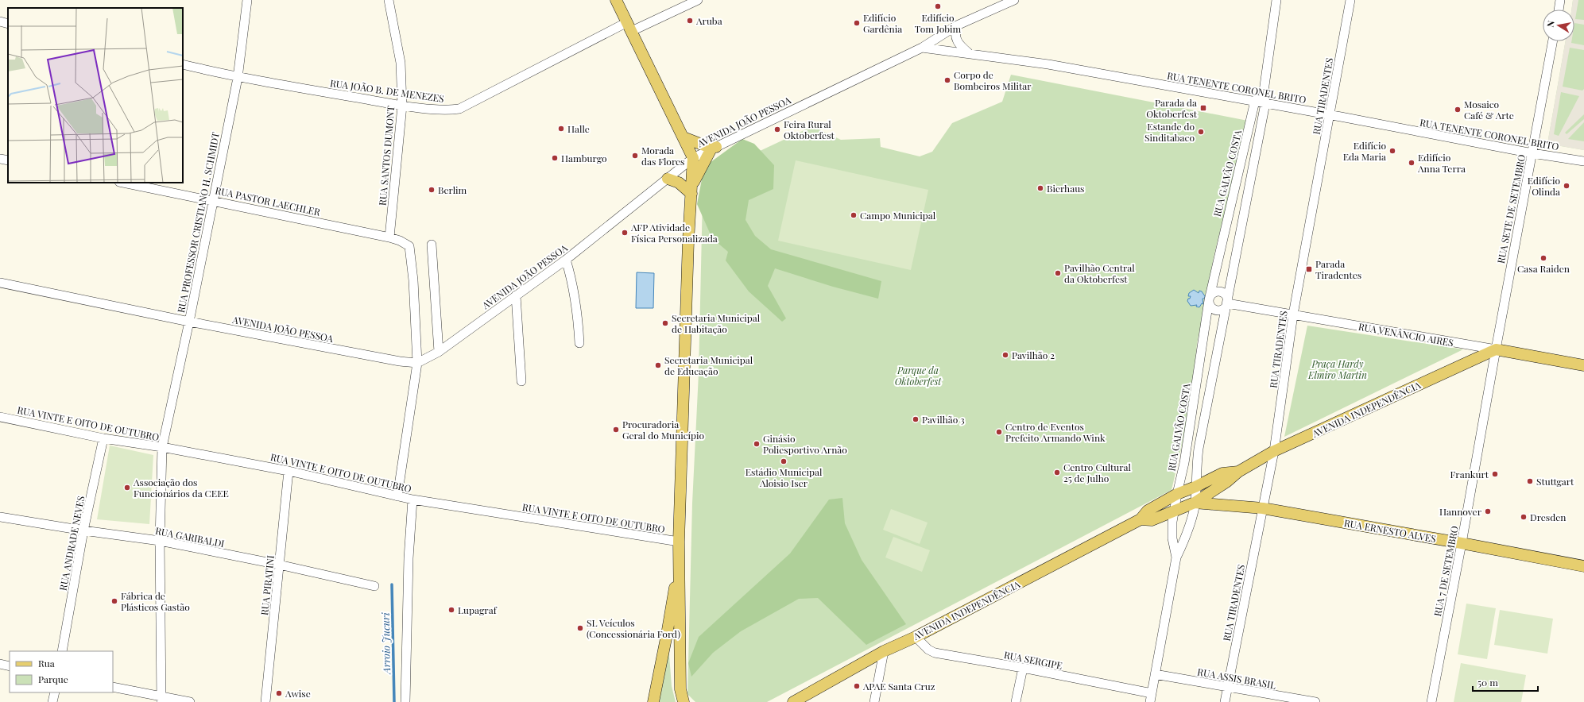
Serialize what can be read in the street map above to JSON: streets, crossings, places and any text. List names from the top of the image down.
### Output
{
  "streets": {
    "main road": ["RUA VENÂNCIO AIRES", "AVENIDA INDEPENDÊNCIA", "RUA ERNESTO ALVES"],
    "street": [
      "RUA TENENTE CORONEL BRITO",
      "RUA JOÃO B. DE MENEZES",
      "RUA TIRADENTES",
      "AVENIDA JOÃO PESSOA",
      "RUA SANTOS DUMONT",
      "RUA GALVÃO COSTA",
      "RUA PASTOR LAECHLER",
      "RUA SETE DE SETEMBRO",
      "RUA PROFESSOR CRISTIANO H. SCHMIDT",
      "RUA VINTE E OITO DE OUTUBRO",
      "RUA GARIBALDI",
      "RUA ANDRADE NEVES",
      "RUA 7 DE SETEMBRO",
      "RUA PIRATINI",
      "RUA SERGIPE",
      "RUA ASSIS BRASIL"
    ]
  },
  "crossings": [
    ["RUA TENENTE CORONEL BRITO", "RUA TIRADENTES"],
    ["RUA TENENTE CORONEL BRITO", "AVENIDA JOÃO PESSOA"],
    ["RUA TENENTE CORONEL BRITO", "RUA GALVÃO COSTA"],
    ["RUA TENENTE CORONEL BRITO", "RUA SETE DE SETEMBRO"],
    ["RUA JOÃO B. DE MENEZES", "RUA SANTOS DUMONT"],
    ["RUA JOÃO B. DE MENEZES", "RUA PROFESSOR CRISTIANO H. SCHMIDT"],
    ["RUA TIRADENTES", "RUA VENÂNCIO AIRES"],
    ["RUA TIRADENTES", "AVENIDA INDEPENDÊNCIA"],
    ["RUA TIRADENTES", "RUA ERNESTO ALVES"],
    ["RUA TIRADENTES", "RUA ASSIS BRASIL"],
    ["AVENIDA JOÃO PESSOA", "RUA PASTOR LAECHLER"],
    ["AVENIDA JOÃO PESSOA", "RUA PROFESSOR CRISTIANO H. SCHMIDT"],
    ["RUA SANTOS DUMONT", "RUA PASTOR LAECHLER"],
    ["RUA GALVÃO COSTA", "RUA VENÂNCIO AIRES"],
    ["RUA GALVÃO COSTA", "AVENIDA INDEPENDÊNCIA"],
    ["RUA GALVÃO COSTA", "RUA ERNESTO ALVES"],
    ["RUA GALVÃO COSTA", "RUA SERGIPE"],
    ["RUA GALVÃO COSTA", "RUA ASSIS BRASIL"],
    ["RUA PASTOR LAECHLER", "RUA PROFESSOR CRISTIANO H. SCHMIDT"],
    ["RUA SETE DE SETEMBRO", "RUA VENÂNCIO AIRES"],
    ["RUA SETE DE SETEMBRO", "AVENIDA INDEPENDÊNCIA"],
    ["RUA SETE DE SETEMBRO", "RUA 7 DE SETEMBRO"],
    ["RUA PROFESSOR CRISTIANO H. SCHMIDT", "RUA VINTE E OITO DE OUTUBRO"],
    ["RUA PROFESSOR CRISTIANO H. SCHMIDT", "RUA GARIBALDI"],
    ["RUA VENÂNCIO AIRES", "AVENIDA INDEPENDÊNCIA"],
    ["RUA VENÂNCIO AIRES", "RUA 7 DE SETEMBRO"],
    ["AVENIDA INDEPENDÊNCIA", "RUA ERNESTO ALVES"],
    ["AVENIDA INDEPENDÊNCIA", "RUA 7 DE SETEMBRO"],
    ["AVENIDA INDEPENDÊNCIA", "RUA SERGIPE"],
    ["RUA VINTE E OITO DE OUTUBRO", "RUA ANDRADE NEVES"],
    ["RUA VINTE E OITO DE OUTUBRO", "RUA PIRATINI"],
    ["RUA ERNESTO ALVES", "RUA 7 DE SETEMBRO"],
    ["RUA GARIBALDI", "RUA ANDRADE NEVES"],
    ["RUA GARIBALDI", "RUA PIRATINI"]
  ],
  "water": ["Arroio Jucuri"],
  "parks": ["Praça Hardy Elmiro Martin", "Parque da Oktoberfest"],
  "places": {
    "other": [
      "Edifício Tom Jobim",
      "Aruba",
      "Edifício Gardênia",
      "Corpo de Bombeiros Militar",
      "Mosaico Café & Arte",
      "Halle",
      "Feira Rural Oktoberfest",
      "Estande do Sinditabaco",
      "Edifício Eda Maria",
      "Morada das Flores",
      "Hamburgo",
      "Edifício Anna Terra",
      "Edifício Olinda",
      "Bierhaus",
      "Berlim",
      "Campo Municipal",
      "AFP Atividade Física Personalizada",
      "Casa Raiden",
      "Pavilhão Central da Oktoberfest",
      "Secretaria Municipal de Habitação",
      "Pavilhão 2",
      "Secretaria Municipal de Educação",
      "Pavilhão 3",
      "Procuradoria Geral do Município",
      "Centro de Eventos Prefeito Armando Wink",
      "Ginásio Poliesportivo Arnão",
      "Estádio Municipal Aloisio Iser",
      "Centro Cultural 25 de Julho",
      "Frankurt",
      "Stuttgart",
      "Associação dos Funcionários da CEEE",
      "Hannover",
      "Dresden",
      "Fábrica de Plásticos Gastão",
      "Lupagraf",
      "SL Veículos (Concessionária Ford)",
      "APAE Santa Cruz",
      "Awise"
    ],
    "transit": ["Parada da Oktoberfest", "Parada Tiradentes"]
  },
  "legend": ["Rua", "Parque"],
  "scale_bar": "50 m",
  "north": "left"
}
